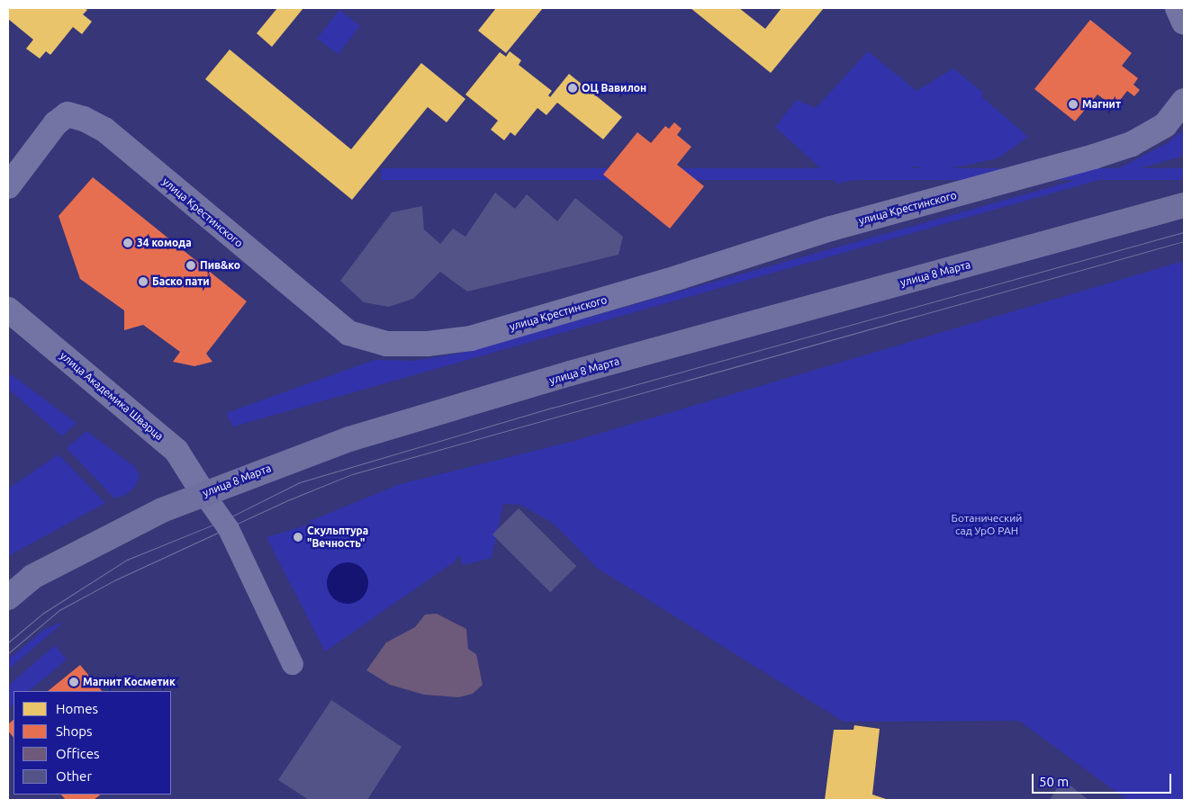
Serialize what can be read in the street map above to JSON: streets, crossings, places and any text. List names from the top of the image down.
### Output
{
  "streets": {
    "main road": ["улица 8 Марта"],
    "street": ["улица Крестинского", "улица Академика Шварца"]
  },
  "crossings": [
    ["улица 8 Марта", "улица Академика Шварца"]
  ],
  "parks": ["Ботанический сад УрО РАН"],
  "places": [
    "ОЦ Вавилон",
    "Магнит",
    "34 комода",
    "Пив&ко",
    "Баско пати",
    "Скульптура \"Вечность\"",
    "Магнит Косметик"
  ],
  "legend": [
    "Homes",
    "Shops",
    "Offices",
    "Other"
  ],
  "scale_bar": "50 m"
}
